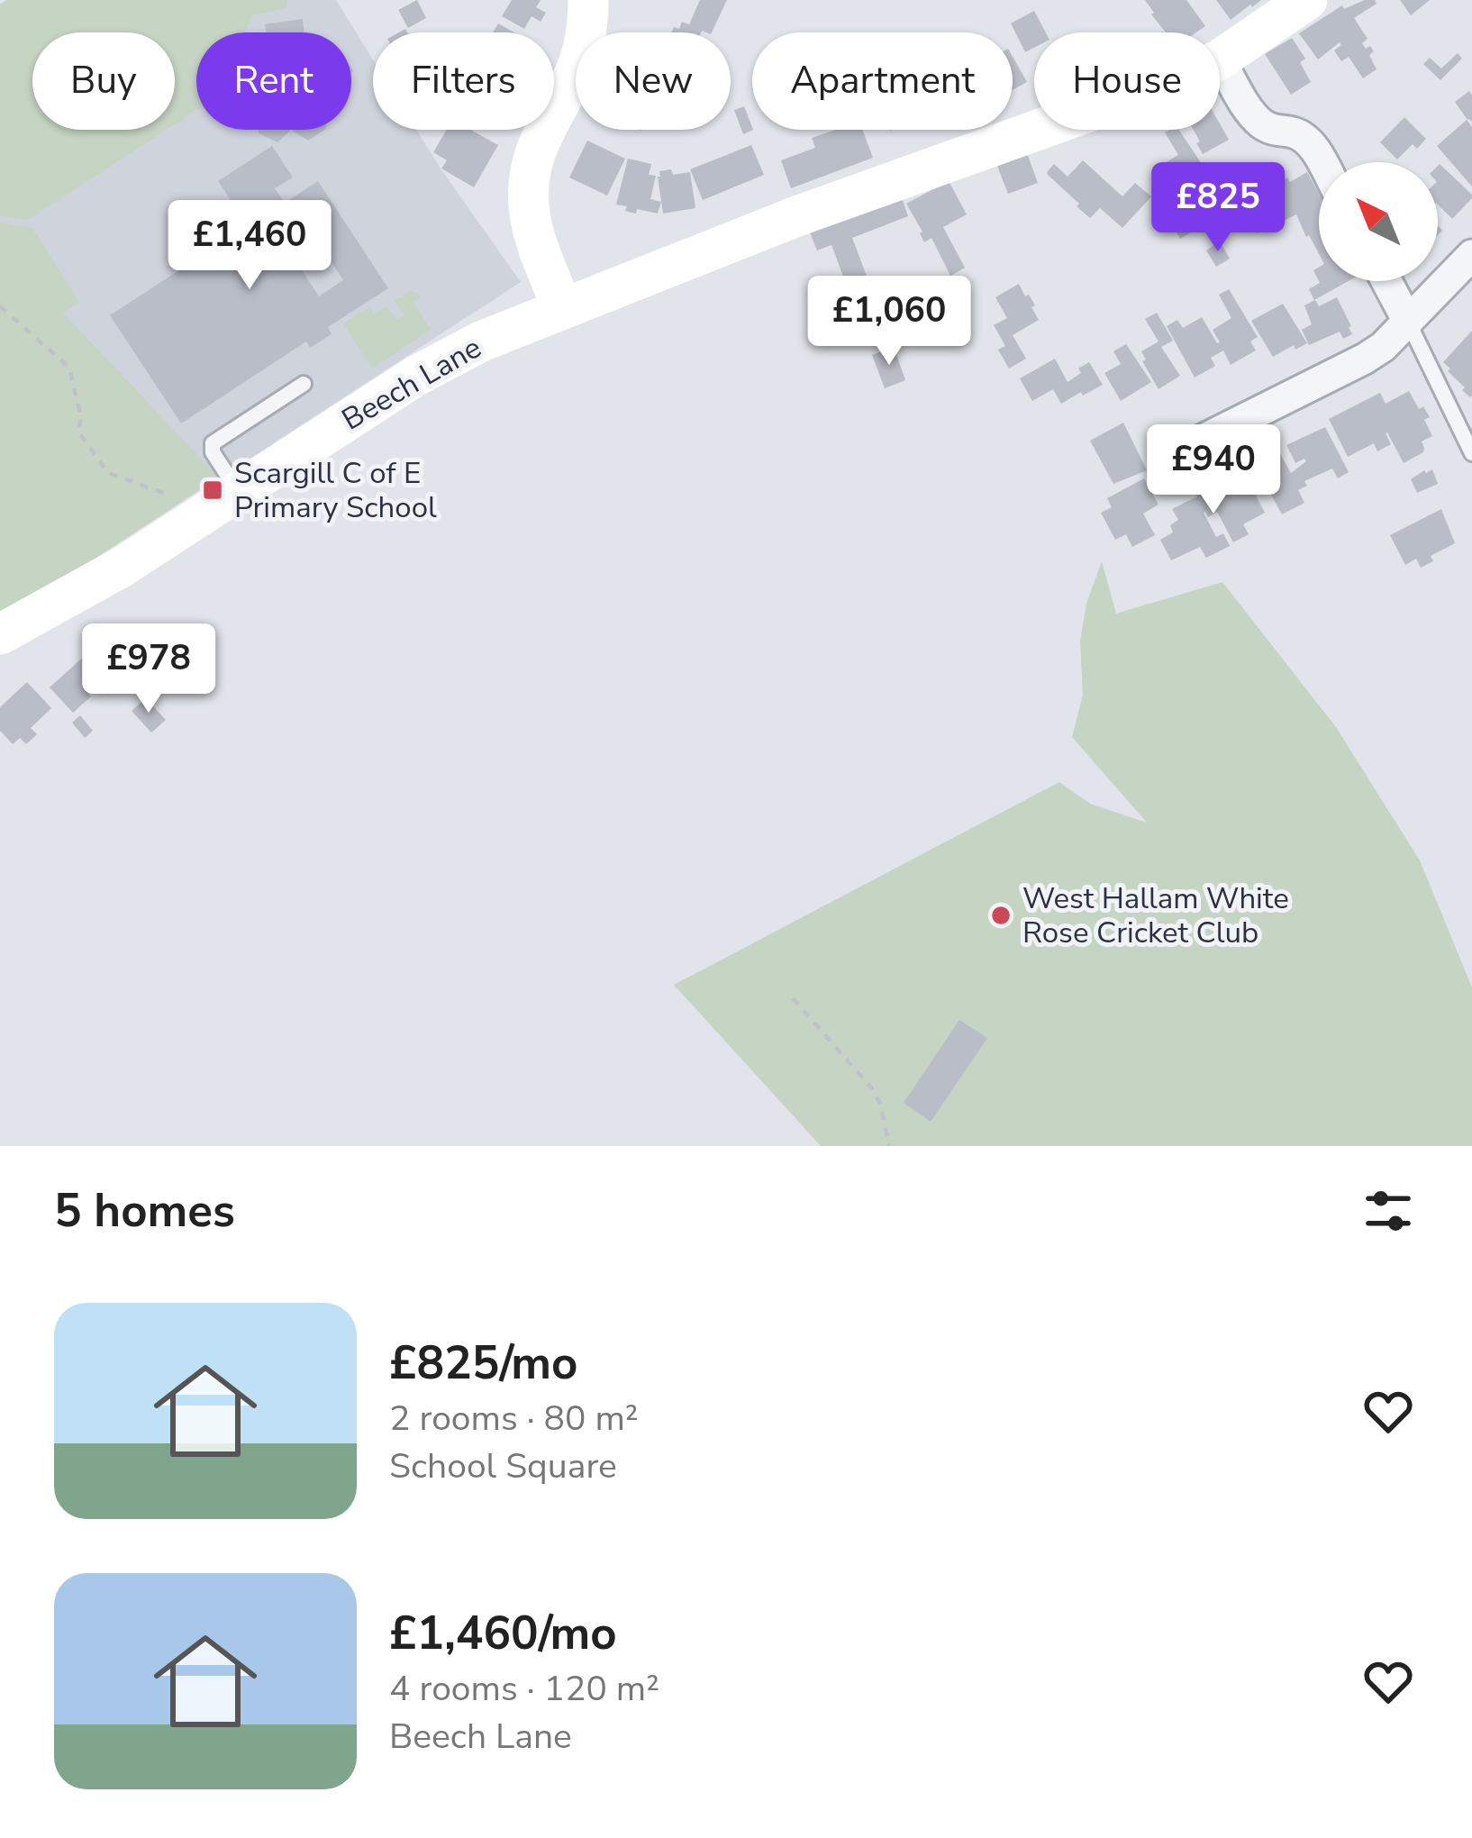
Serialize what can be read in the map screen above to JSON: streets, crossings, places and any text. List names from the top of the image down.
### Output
{
  "streets": {
    "street": ["Beech Lane"]
  },
  "places": {
    "transit": ["Scargill C of E Primary School"],
    "other": ["West Hallam White Rose Cricket Club"]
  },
  "north": "top left",
  "page": {
    "chip": [
      "Buy",
      "Rent",
      "Filters",
      "New",
      "Apartment",
      "House"
    ],
    "price": [
      "£825",
      "£1,460",
      "£1,060",
      "£940",
      "£978"
    ],
    "heading": "5 homes",
    "list": [
      {
        "name": "£825/mo",
        "note": "2 rooms · 80 m² · School Square"
      },
      {
        "name": "£1,460/mo",
        "note": "4 rooms · 120 m² · Beech Lane"
      }
    ]
  }
}
